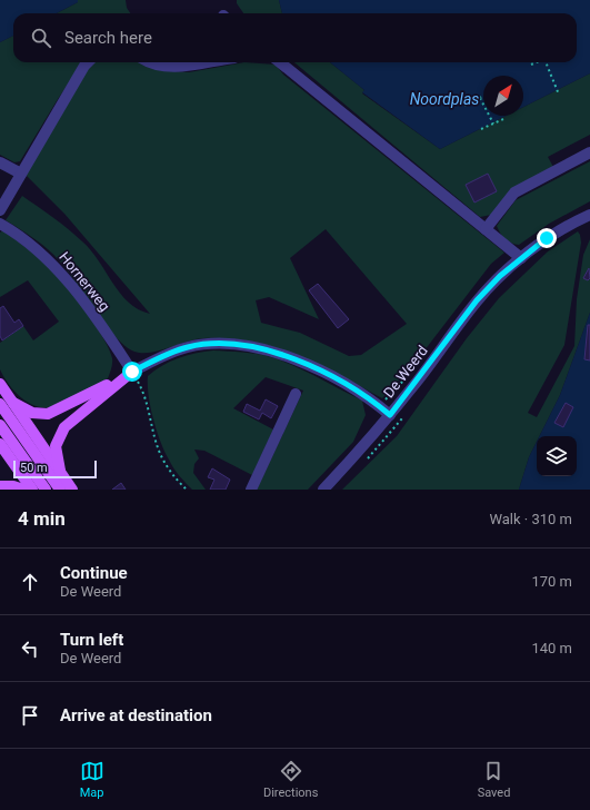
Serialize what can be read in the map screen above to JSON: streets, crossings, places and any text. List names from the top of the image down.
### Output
{
  "streets": {
    "street": ["Hornerweg", "De Weerd"]
  },
  "crossings": [
    ["Hornerweg", "De Weerd"]
  ],
  "water": ["Noordplas"],
  "scale_bar": "50 m",
  "north": "top right",
  "page": {
    "search": "Search here",
    "scale": "50 m",
    "heading": ["4 min", "Walk · 310 m"],
    "list": [
      ["Continue", "De Weerd", "170 m"],
      ["Turn left", "De Weerd", "140 m"],
      "Arrive at destination"
    ],
    "nav": ["Map", "Directions", "Saved"]
  }
}
